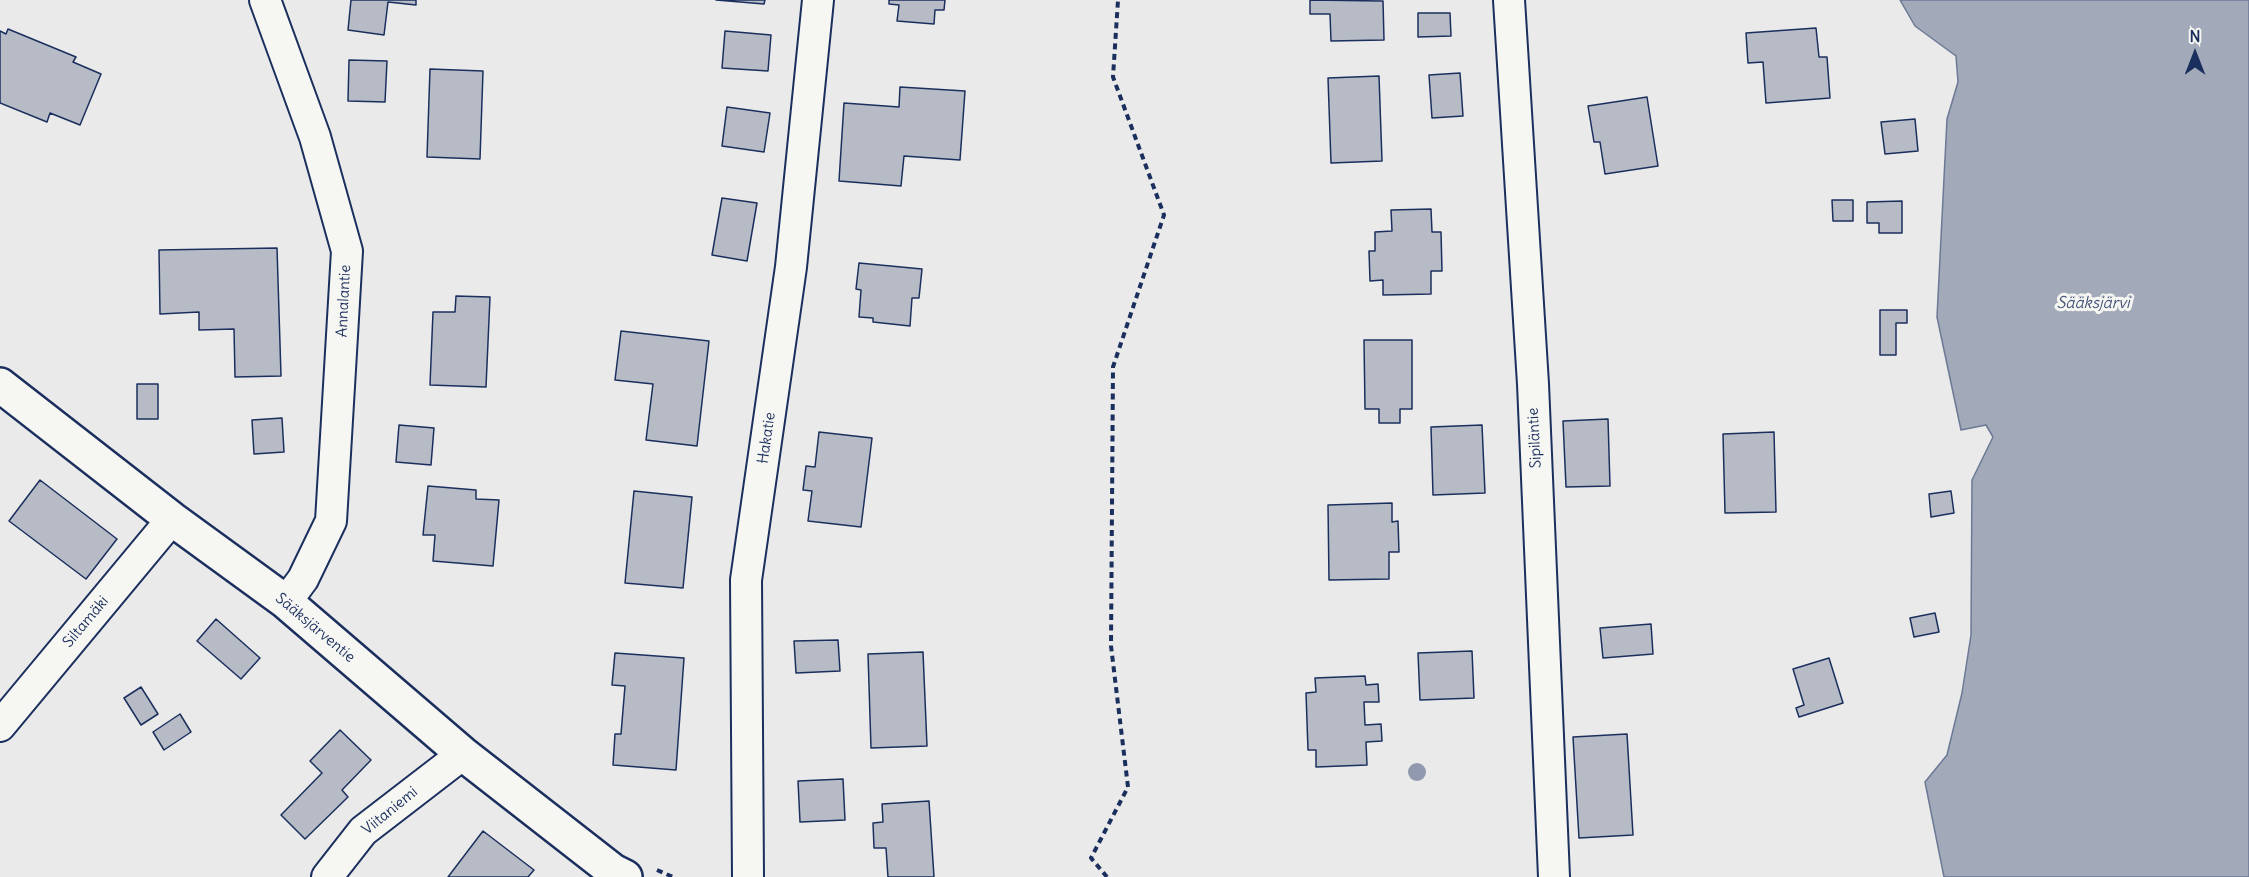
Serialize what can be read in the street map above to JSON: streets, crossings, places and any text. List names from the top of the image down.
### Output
{
  "streets": {
    "street": [
      "Annalantie",
      "Hakatie",
      "Sipiläntie",
      "Siltamäki",
      "Sääksjärventie",
      "Viitaniemi"
    ]
  },
  "crossings": [
    ["Annalantie", "Sääksjärventie"],
    ["Siltamäki", "Sääksjärventie"],
    ["Sääksjärventie", "Viitaniemi"]
  ],
  "water": ["Sääksjärvi"],
  "north": "top"
}
